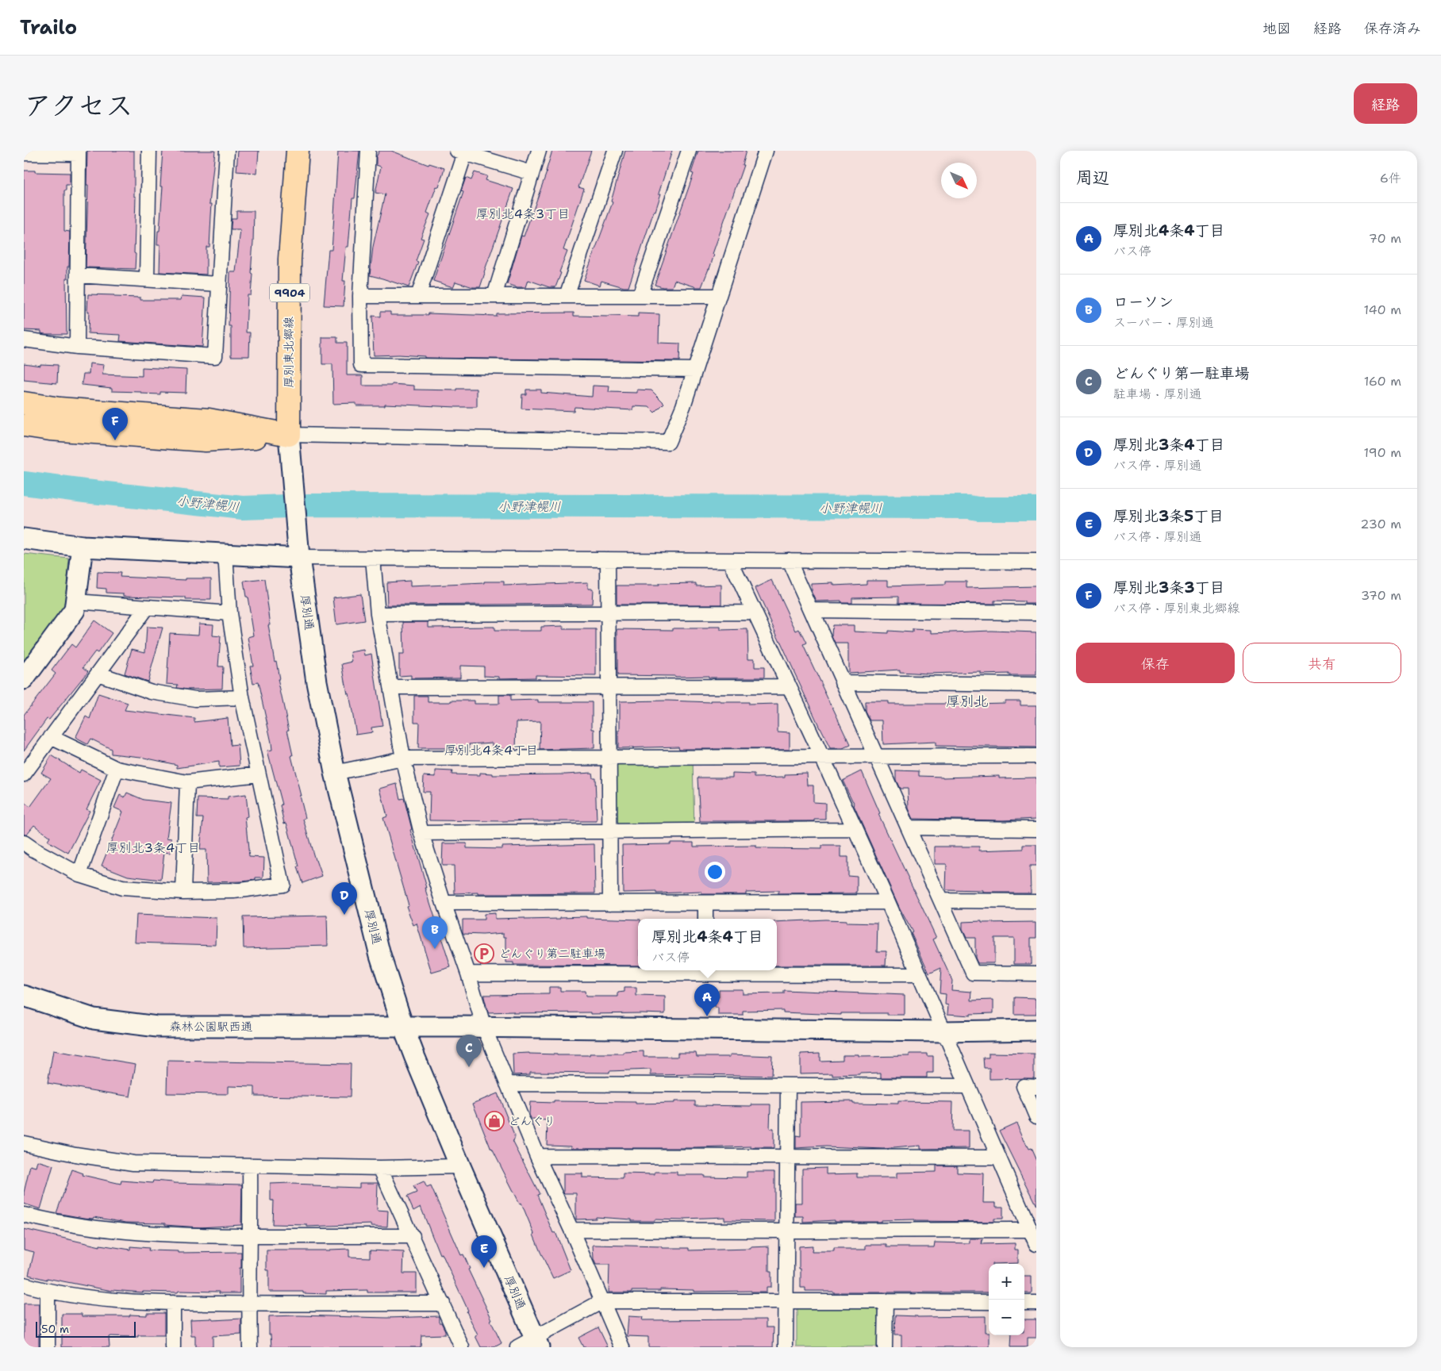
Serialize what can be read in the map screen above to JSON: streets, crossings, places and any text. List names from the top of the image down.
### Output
{
  "streets": {
    "main road": ["9904", "厚別東北郷線"],
    "street": ["厚別通", "森林公園駅西通"]
  },
  "crossings": [
    ["厚別東北郷線", "厚別通"],
    ["厚別通", "森林公園駅西通"]
  ],
  "districts": [
    "厚別北4条3丁目",
    "厚別北",
    "厚別北4条4丁目",
    "厚別北3条4丁目"
  ],
  "water": ["小野津幌川"],
  "places": {
    "parking": ["どんぐり第二駐車場"],
    "shop": ["どんぐり"]
  },
  "scale_bar": "50 m",
  "north": "bottom right",
  "page": {
    "header": "Trailo",
    "nav": ["地図", "経路", "保存済み"],
    "title": "アクセス",
    "buttons": [
      "経路",
      ["保存", "共有"]
    ],
    "heading": ["周辺", "6件"],
    "list": [
      {
        "mark": "A",
        "name": "厚別北4条4丁目",
        "note": "バス停",
        "value": "70 m"
      },
      {
        "mark": "B",
        "name": "ローソン",
        "note": "スーパー · 厚別通",
        "value": "140 m"
      },
      {
        "mark": "C",
        "name": "どんぐり第一駐車場",
        "note": "駐車場 · 厚別通",
        "value": "160 m"
      },
      {
        "mark": "D",
        "name": "厚別北3条4丁目",
        "note": "バス停 · 厚別通",
        "value": "190 m"
      },
      {
        "mark": "E",
        "name": "厚別北3条5丁目",
        "note": "バス停 · 厚別通",
        "value": "230 m"
      },
      {
        "mark": "F",
        "name": "厚別北3条3丁目",
        "note": "バス停 · 厚別東北郷線",
        "value": "370 m"
      }
    ],
    "pins": [
      "F",
      "D",
      "B",
      "A",
      "C",
      "E"
    ],
    "popup": ["厚別北4条4丁目", "バス停"],
    "map_buttons": ["+", "−"],
    "scale": "50 m"
  }
}
